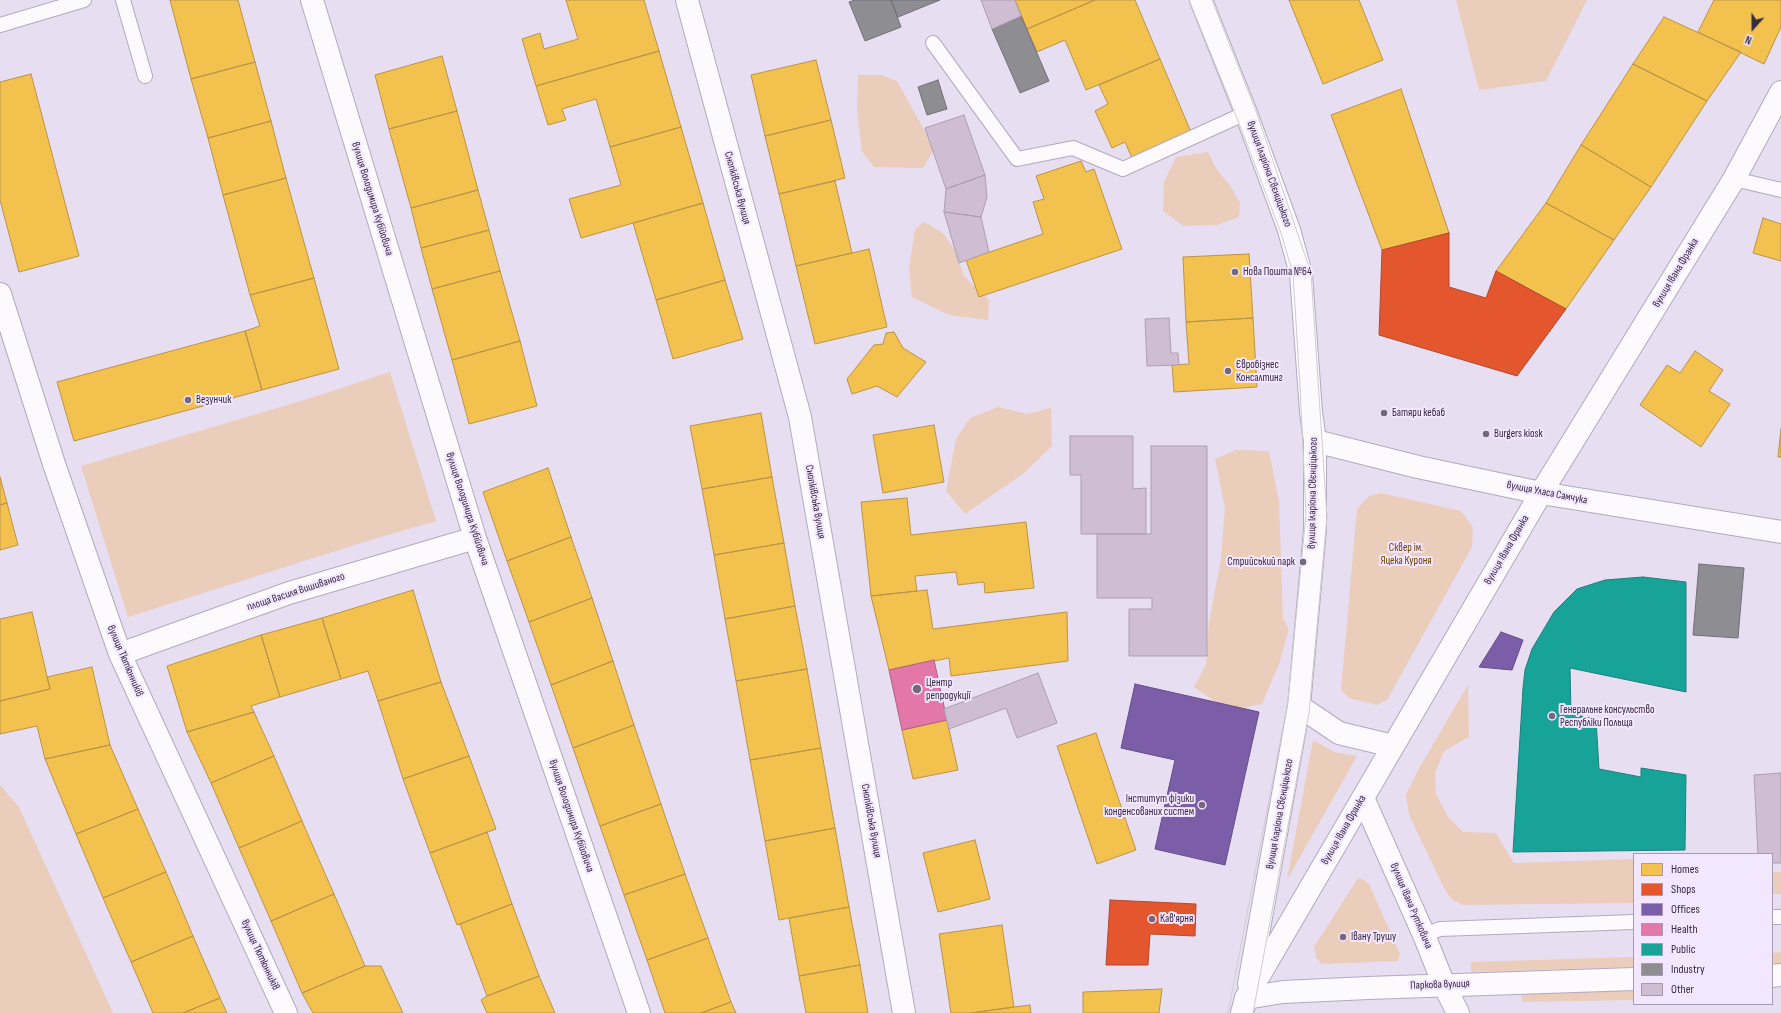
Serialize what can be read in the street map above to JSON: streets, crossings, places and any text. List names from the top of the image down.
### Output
{
  "streets": {
    "main road": [
      "вулиця Іларіона Свєнціцького",
      "Снопківська вулиця",
      "вулиця Володимира Кубійовича",
      "вулиця Івана Франка",
      "вулиця Уласа Самчука",
      "площа Василя Вишиваного",
      "вулиця Тютюнників",
      "вулиця Івана Рутковича",
      "Паркова вулиця"
    ]
  },
  "crossings": [
    ["вулиця Іларіона Свєнціцького", "вулиця Івана Франка"],
    ["вулиця Іларіона Свєнціцького", "вулиця Уласа Самчука"],
    ["вулиця Іларіона Свєнціцького", "Паркова вулиця"],
    ["вулиця Володимира Кубійовича", "площа Василя Вишиваного"],
    ["вулиця Івана Франка", "вулиця Уласа Самчука"],
    ["вулиця Івана Франка", "вулиця Івана Рутковича"],
    ["вулиця Івана Франка", "Паркова вулиця"],
    ["площа Василя Вишиваного", "вулиця Тютюнників"],
    ["вулиця Івана Рутковича", "Паркова вулиця"]
  ],
  "parks": ["Сквер ім. Яцека Куроня"],
  "places": [
    "Нова Пошта №64",
    "Євробізнес Консалтинг",
    "Везунчик",
    "Батяри кебаб",
    "Burgers kiosk",
    "Стрийський парк",
    "Центр репродукції",
    "Генеральне консульство Республіки Польща",
    "Інститут фізики конденсованих систем",
    "Кав'ярня",
    "Івану Трушу"
  ],
  "legend": [
    "Homes",
    "Shops",
    "Offices",
    "Health",
    "Public",
    "Industry",
    "Other"
  ],
  "north": "bottom"
}
